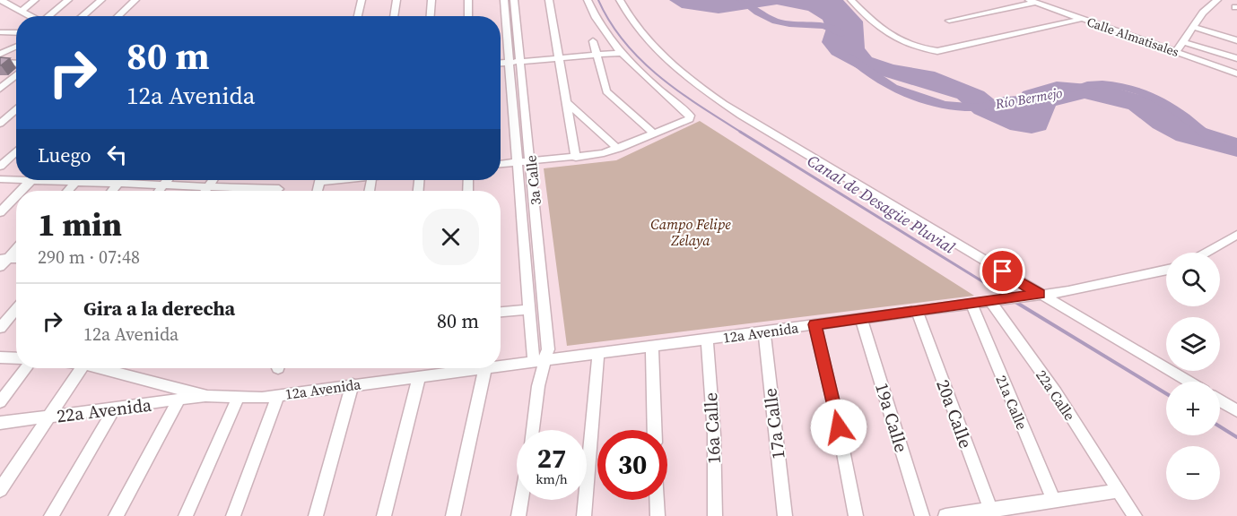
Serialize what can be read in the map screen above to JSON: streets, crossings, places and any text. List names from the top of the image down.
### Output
{
  "streets": {
    "street": [
      "Calle Almatisales",
      "3a Calle",
      "12a Avenida",
      "22a Calle",
      "21a Calle",
      "22a Avenida",
      "20a Calle",
      "19a Calle",
      "17a Calle",
      "16a Calle"
    ]
  },
  "crossings": [
    ["3a Calle", "12a Avenida"],
    ["12a Avenida", "22a Calle"],
    ["12a Avenida", "21a Calle"],
    ["12a Avenida", "22a Avenida"],
    ["12a Avenida", "20a Calle"],
    ["12a Avenida", "19a Calle"],
    ["12a Avenida", "17a Calle"],
    ["12a Avenida", "16a Calle"]
  ],
  "water": ["Río Bermejo", "Canal de Desagüe Pluvial"],
  "parks": ["Campo Felipe Zelaya"],
  "page": {
    "turn": ["80 m", "12a Avenida"],
    "then": "Luego",
    "heading": ["1 min", "290 m · 07:48"],
    "map_buttons": ["+", "−"],
    "list": [
      {
        "name": "Gira a la derecha",
        "note": "12a Avenida",
        "value": "80 m"
      }
    ],
    "speed": "27 km/h",
    "limit": "30"
  }
}
